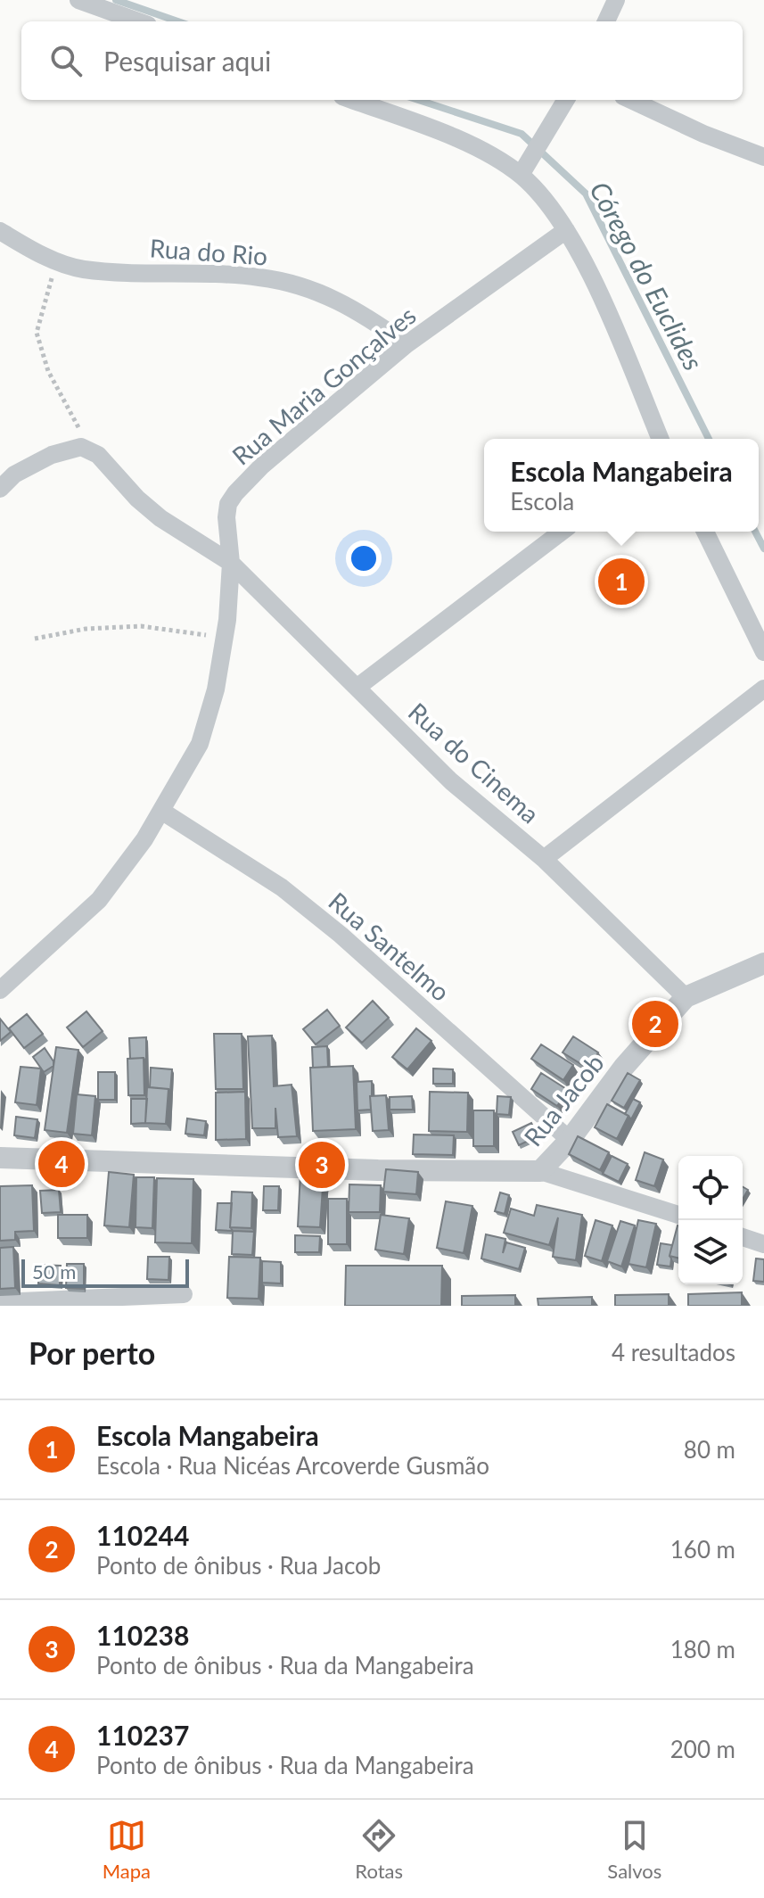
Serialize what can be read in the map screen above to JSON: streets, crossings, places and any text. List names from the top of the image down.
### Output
{
  "streets": {
    "street": [
      "Rua do Rio",
      "Rua Maria Gonçalves",
      "Rua do Cinema",
      "Rua Santelmo",
      "Rua Jacob"
    ]
  },
  "crossings": [
    ["Rua do Rio", "Rua Maria Gonçalves"],
    ["Rua Maria Gonçalves", "Rua do Cinema"],
    ["Rua Maria Gonçalves", "Rua Santelmo"],
    ["Rua do Cinema", "Rua Jacob"],
    ["Rua Santelmo", "Rua Jacob"]
  ],
  "water": ["Córego do Euclides"],
  "scale_bar": "50 m",
  "page": {
    "search": "Pesquisar aqui",
    "popup": ["Escola Mangabeira", "Escola"],
    "pins": [
      "1",
      "2",
      "4",
      "3"
    ],
    "scale": "50 m",
    "heading": ["Por perto", "4 resultados"],
    "list": [
      {
        "mark": "1",
        "name": "Escola Mangabeira",
        "note": "Escola · Rua Nicéas Arcoverde Gusmão",
        "value": "80 m"
      },
      {
        "mark": "2",
        "name": "110244",
        "note": "Ponto de ônibus · Rua Jacob",
        "value": "160 m"
      },
      {
        "mark": "3",
        "name": "110238",
        "note": "Ponto de ônibus · Rua da Mangabeira",
        "value": "180 m"
      },
      {
        "mark": "4",
        "name": "110237",
        "note": "Ponto de ônibus · Rua da Mangabeira",
        "value": "200 m"
      }
    ],
    "nav": ["Mapa", "Rotas", "Salvos"]
  }
}
